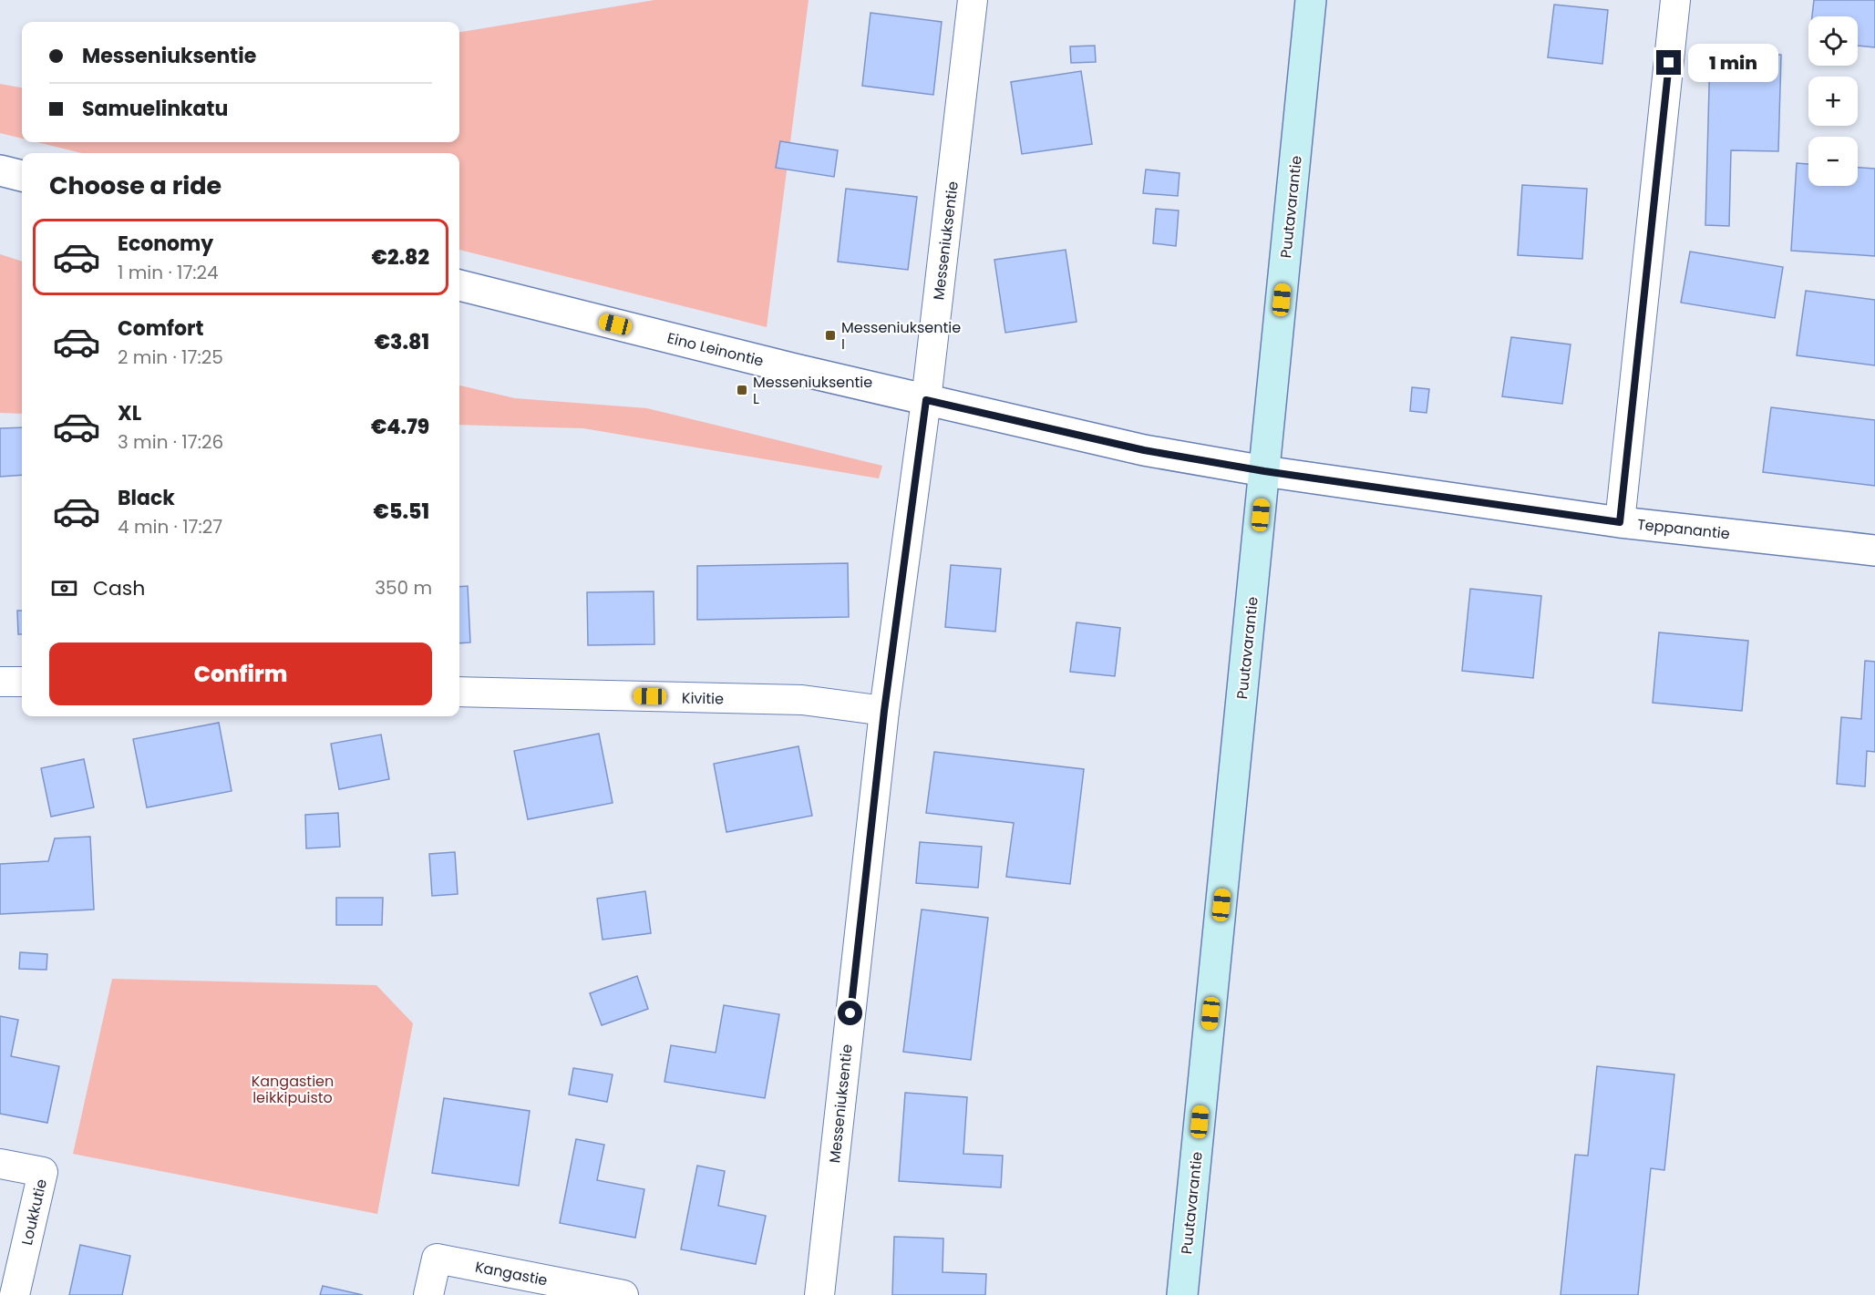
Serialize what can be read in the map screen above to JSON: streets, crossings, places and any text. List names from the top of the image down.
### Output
{
  "streets": {
    "main road": ["Puutavarantie"],
    "street": [
      "Messeniuksentie",
      "Eino Leinontie",
      "Teppanantie",
      "Kivitie",
      "Loukkutie",
      "Kangastie"
    ]
  },
  "crossings": [
    ["Puutavarantie", "Eino Leinontie"],
    ["Puutavarantie", "Teppanantie"],
    ["Messeniuksentie", "Eino Leinontie"],
    ["Messeniuksentie", "Kivitie"],
    ["Eino Leinontie", "Teppanantie"]
  ],
  "parks": ["Kangastien leikkipuisto"],
  "places": {
    "transit": ["Messeniuksentie I", "Messeniuksentie L"]
  },
  "page": {
    "map_buttons": ["+", "−"],
    "banner": ["Messeniuksentie", "Samuelinkatu"],
    "bubble": "1 min",
    "heading": "Choose a ride",
    "list": [
      {
        "name": "Economy",
        "note": "1 min · 17:24",
        "value": "€2.82"
      },
      {
        "name": "Comfort",
        "note": "2 min · 17:25",
        "value": "€3.81"
      },
      {
        "name": "XL",
        "note": "3 min · 17:26",
        "value": "€4.79"
      },
      {
        "name": "Black",
        "note": "4 min · 17:27",
        "value": "€5.51"
      }
    ],
    "pay": ["Cash", "350 m"],
    "buttons": "Confirm"
  }
}
